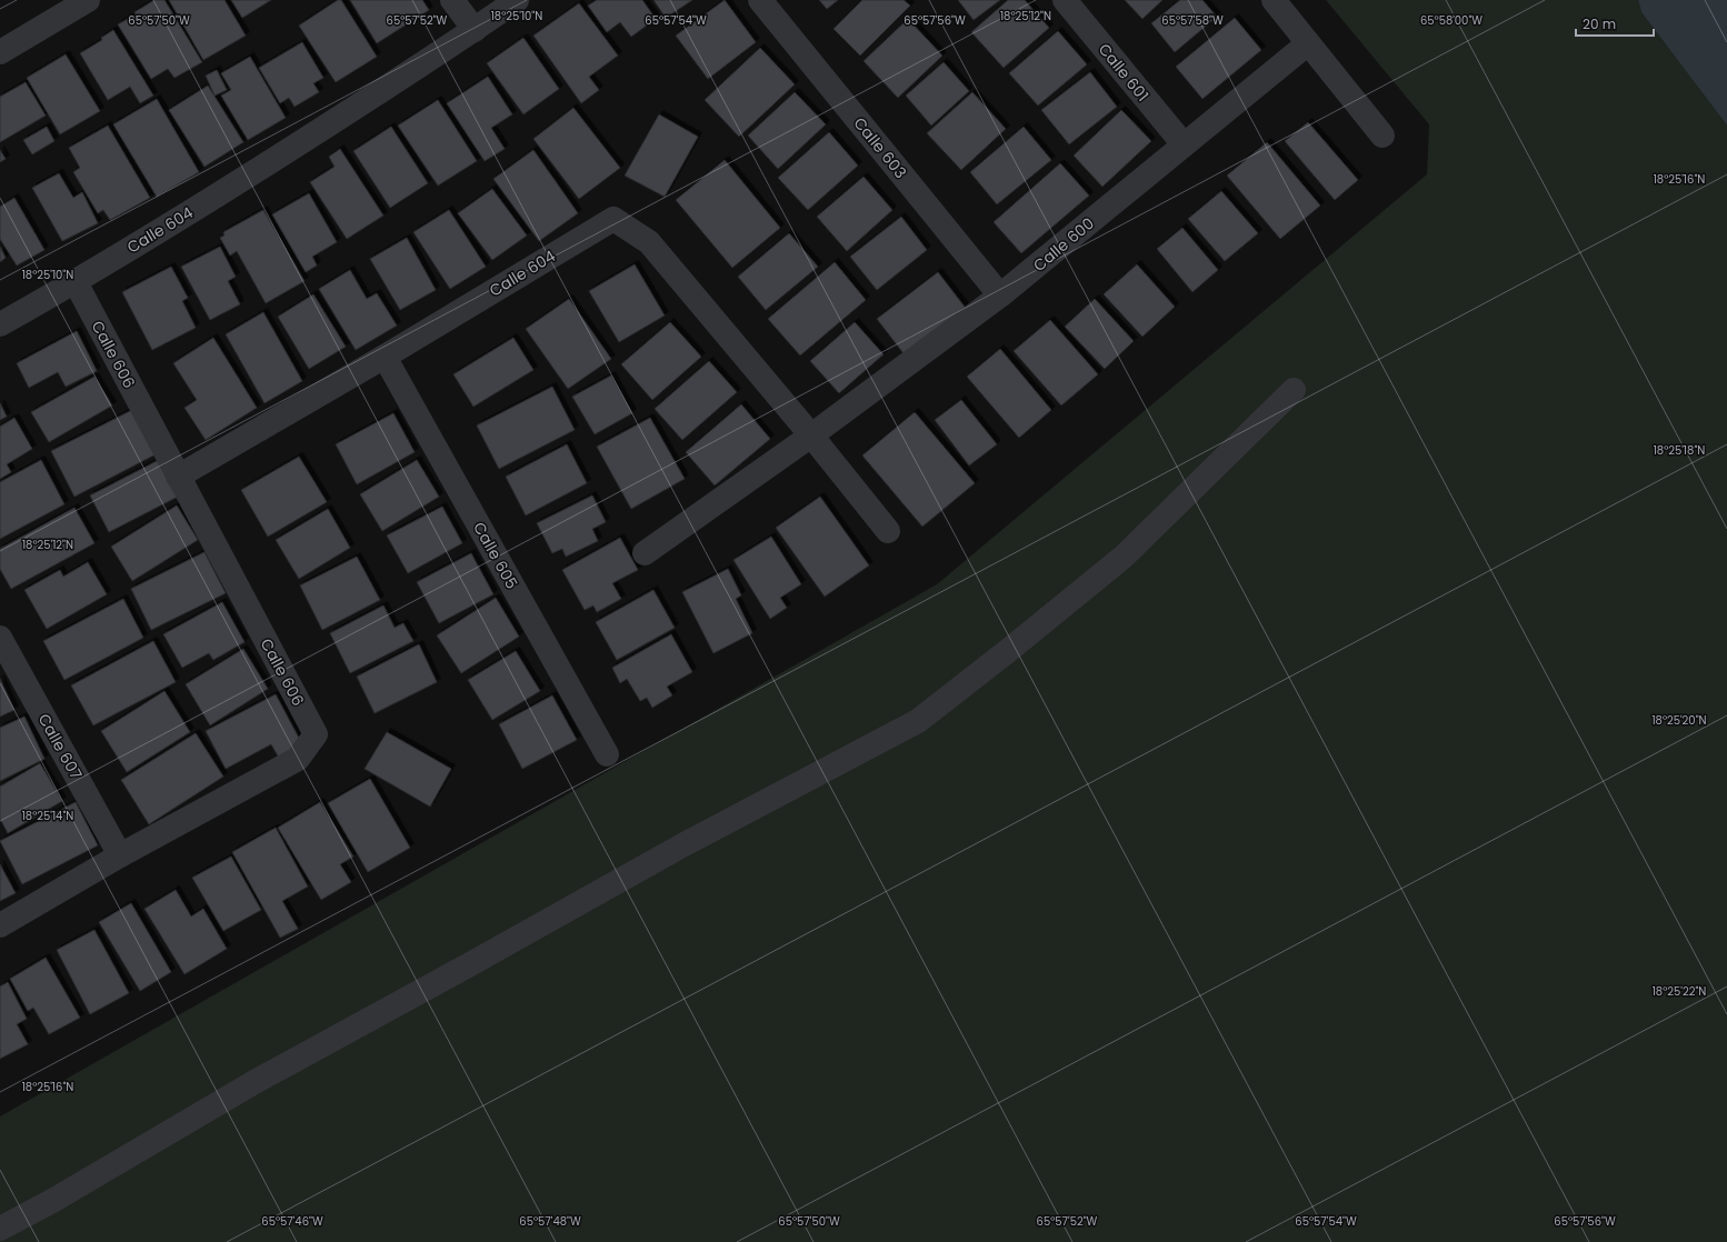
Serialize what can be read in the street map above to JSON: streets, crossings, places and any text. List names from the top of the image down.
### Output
{
  "streets": {
    "street": [
      "Calle 601",
      "Calle 603",
      "Calle 604",
      "Calle 600",
      "Calle 606",
      "Calle 605",
      "Calle 607"
    ]
  },
  "crossings": [
    ["Calle 601", "Calle 600"],
    ["Calle 603", "Calle 600"],
    ["Calle 604", "Calle 600"],
    ["Calle 604", "Calle 606"],
    ["Calle 604", "Calle 605"],
    ["Calle 606", "Calle 607"]
  ],
  "scale_bar": "20 m",
  "coordinates": [
    "18°25'12\"N",
    "18°25'10\"N",
    "65°57'50\"W",
    "65°57'52\"W",
    "65°57'54\"W",
    "65°57'56\"W",
    "65°57'58\"W",
    "65°58'00\"W",
    "18°25'16\"N",
    "18°25'18\"N",
    "18°25'20\"N",
    "18°25'14\"N",
    "18°25'22\"N",
    "65°57'46\"W",
    "65°57'48\"W"
  ]
}
